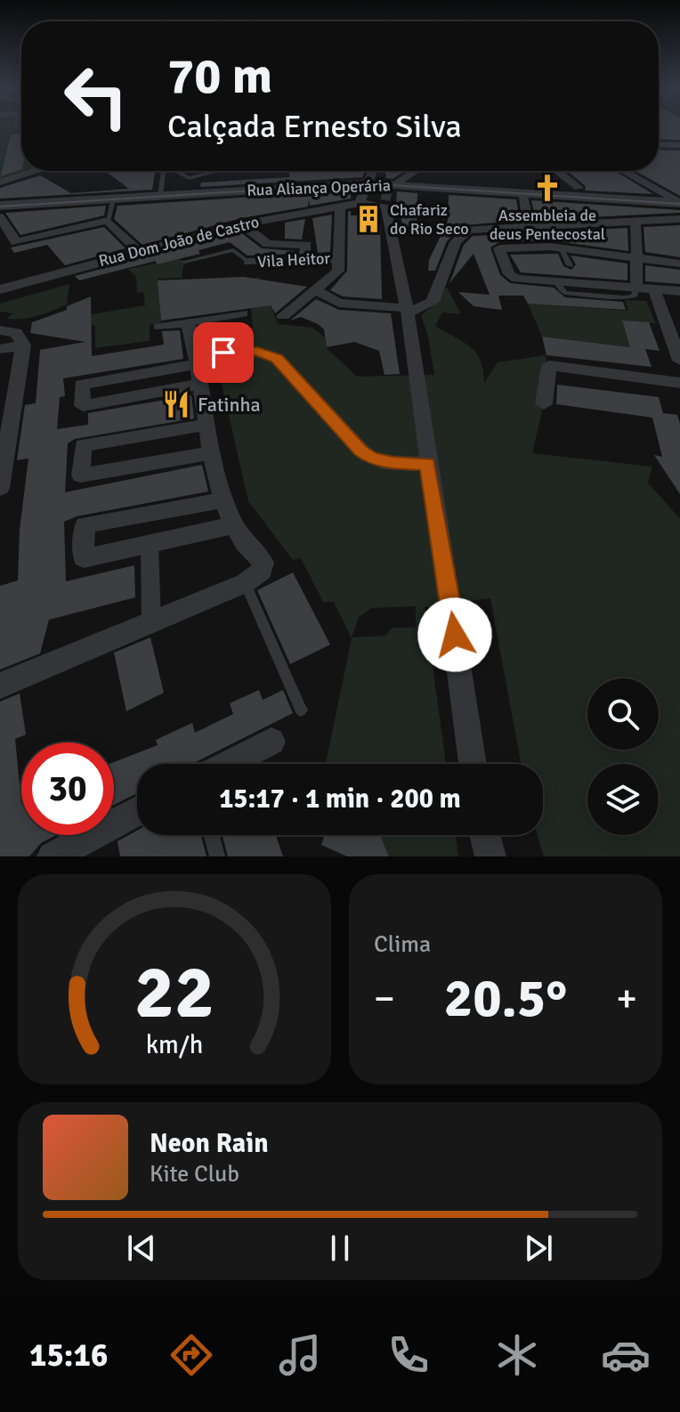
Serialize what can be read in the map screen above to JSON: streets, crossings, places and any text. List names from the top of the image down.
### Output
{
  "streets": {
    "street": ["Rua Aliança Operária", "Rua Dom João de Castro", "Vila Heitor"]
  },
  "places": {
    "church": ["Assembleia de deus Pentecostal"],
    "building": ["Chafariz do Rio Seco"],
    "restaurant": ["Fatinha"]
  },
  "page": {
    "turn": ["70 m", "Calçada Ernesto Silva"],
    "limit": "30",
    "trip": "15:17 · 1 min · 200 m",
    "tile": "Clima",
    "heat": ["−", "20.5°", "+"],
    "song": ["Neon Rain", "Kite Club"],
    "tabs": "15:16",
    "gauge": ["22", "km/h"]
  }
}
